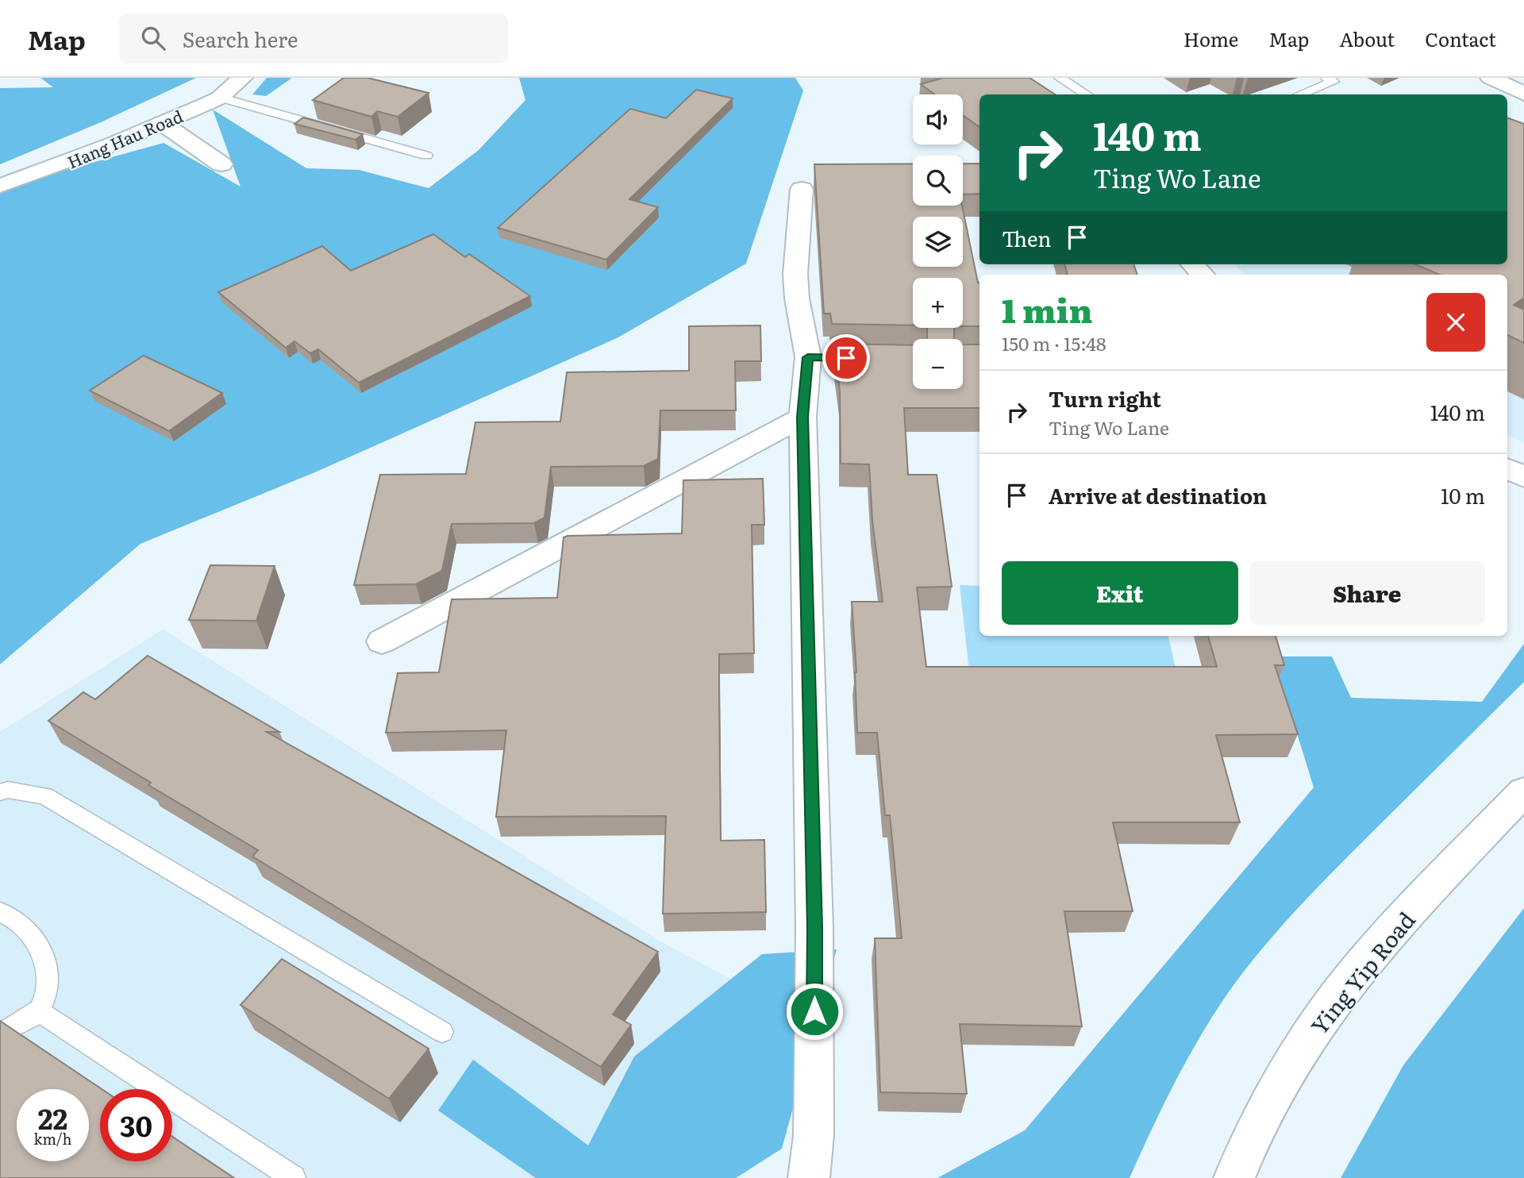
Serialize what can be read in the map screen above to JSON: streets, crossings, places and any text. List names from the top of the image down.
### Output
{
  "streets": {
    "street": ["Hang Hau Road", "Ying Yip Road"]
  },
  "page": {
    "header": "Map",
    "search": "Search here",
    "nav": [
      "Home",
      "Map",
      "About",
      "Contact"
    ],
    "map_buttons": ["+", "−"],
    "turn": ["140 m", "Ting Wo Lane"],
    "then": "Then",
    "heading": ["1 min", "150 m · 15:48"],
    "list": [
      {
        "name": "Turn right",
        "note": "Ting Wo Lane",
        "value": "140 m"
      },
      {
        "name": "Arrive at destination",
        "value": "10 m"
      }
    ],
    "buttons": ["Exit", "Share"],
    "speed": "22 km/h",
    "limit": "30"
  }
}
